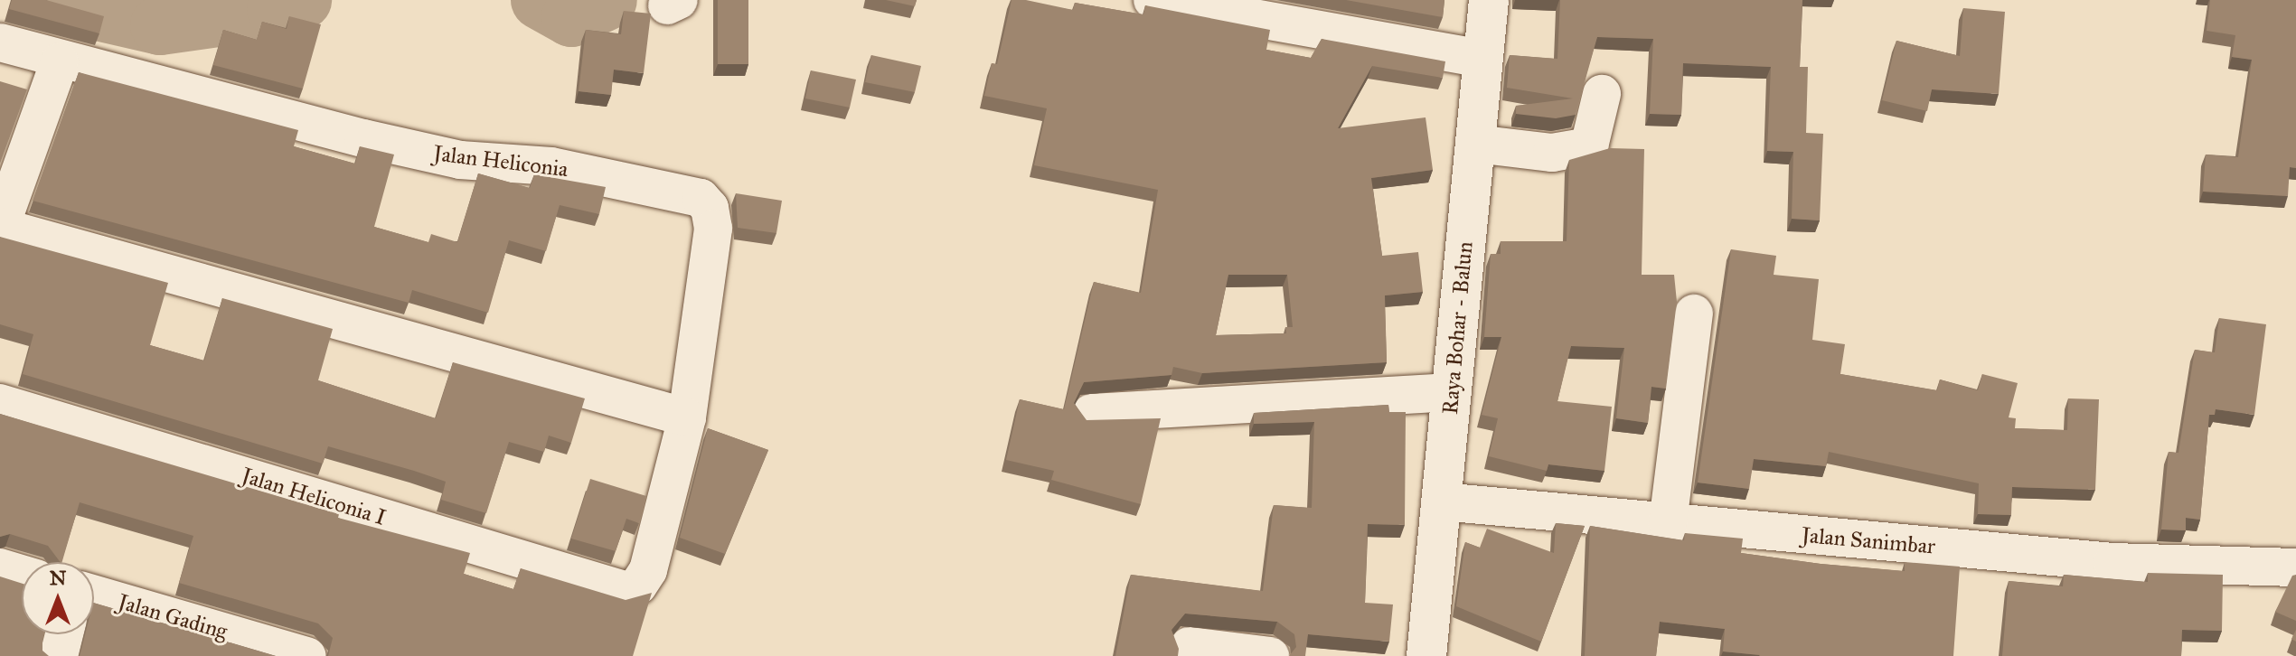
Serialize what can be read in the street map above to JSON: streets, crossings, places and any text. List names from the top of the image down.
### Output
{
  "streets": {
    "street": [
      "Jalan Heliconia",
      "Raya Bohar - Balun",
      "Jalan Heliconia I",
      "Jalan Sanimbar",
      "Jalan Gading"
    ]
  },
  "crossings": [
    ["Jalan Heliconia", "Jalan Heliconia I"],
    ["Raya Bohar - Balun", "Jalan Sanimbar"]
  ],
  "north": "top"
}
